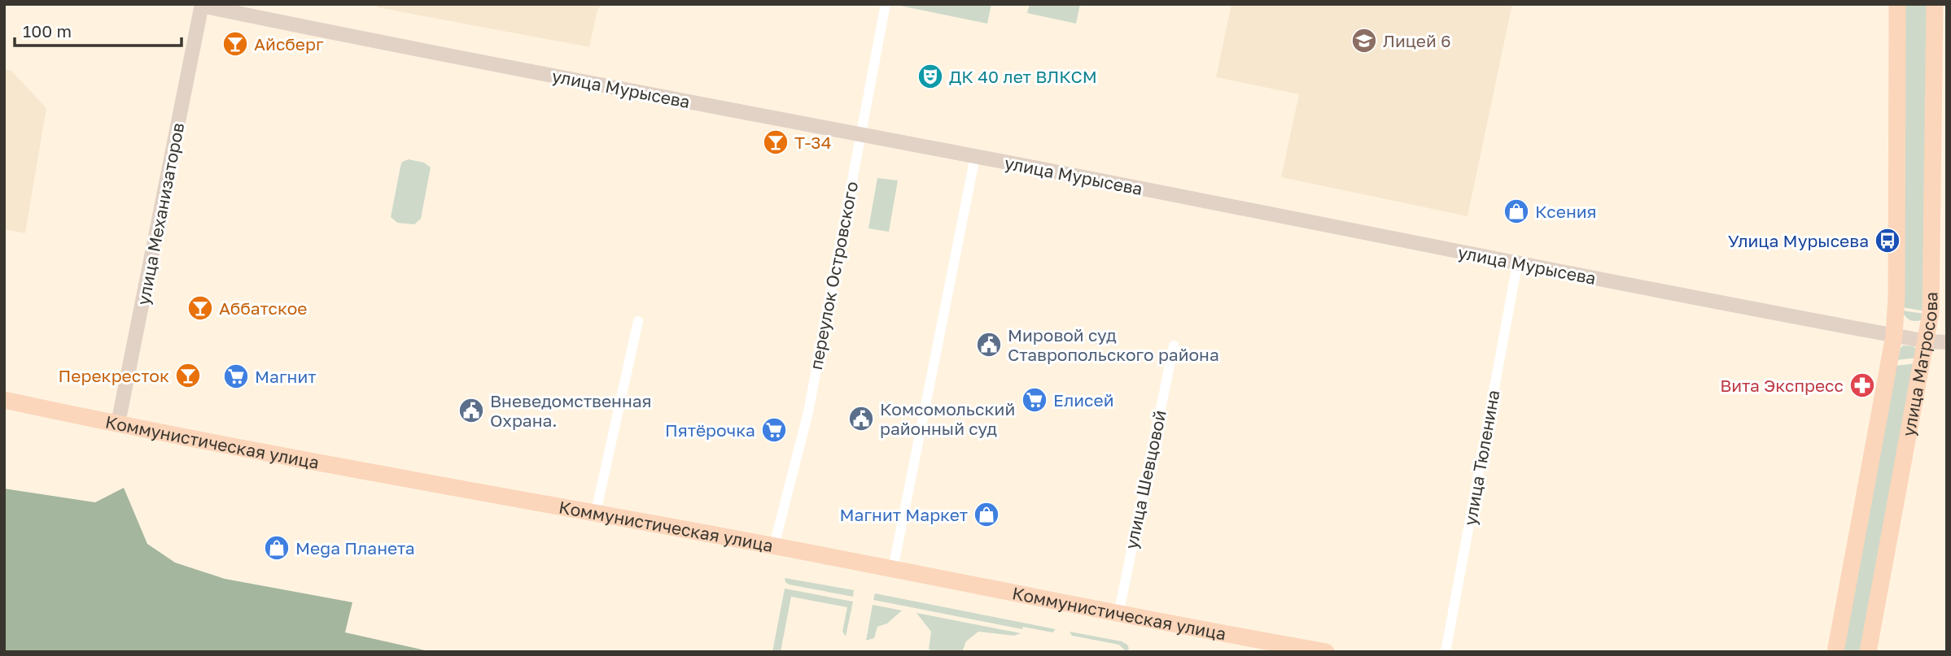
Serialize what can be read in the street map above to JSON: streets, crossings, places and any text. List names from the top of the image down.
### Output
{
  "streets": {
    "main road": ["улица Матросова", "Коммунистическая улица"],
    "street": [
      "улица Мурысева",
      "улица Механизаторов",
      "переулок Островского",
      "улица Тюленина",
      "улица Шевцовой"
    ]
  },
  "crossings": [
    ["улица Мурысева", "улица Механизаторов"],
    ["улица Мурысева", "переулок Островского"],
    ["улица Мурысева", "улица Матросова"],
    ["улица Мурысева", "улица Тюленина"],
    ["улица Механизаторов", "Коммунистическая улица"],
    ["переулок Островского", "Коммунистическая улица"],
    ["Коммунистическая улица", "улица Шевцовой"]
  ],
  "places": {
    "school or university": ["Лицей 6"],
    "bar": [
      "Айсберг",
      "Т-34",
      "Аббатское",
      "Перекресток"
    ],
    "theatre": ["ДК 40 лет ВЛКСМ"],
    "shop": ["Ксения", "Магнит Маркет", "Mega Планета"],
    "bus stop": ["Улица Мурысева"],
    "public building": ["Мировой суд Ставропольского района", "Вневедомственная Охрана.", "Комсомольский районный суд"],
    "supermarket": ["Магнит", "Елисей", "Пятёрочка"],
    "pharmacy": ["Вита Экспресс"]
  },
  "scale_bar": "100 m"
}
